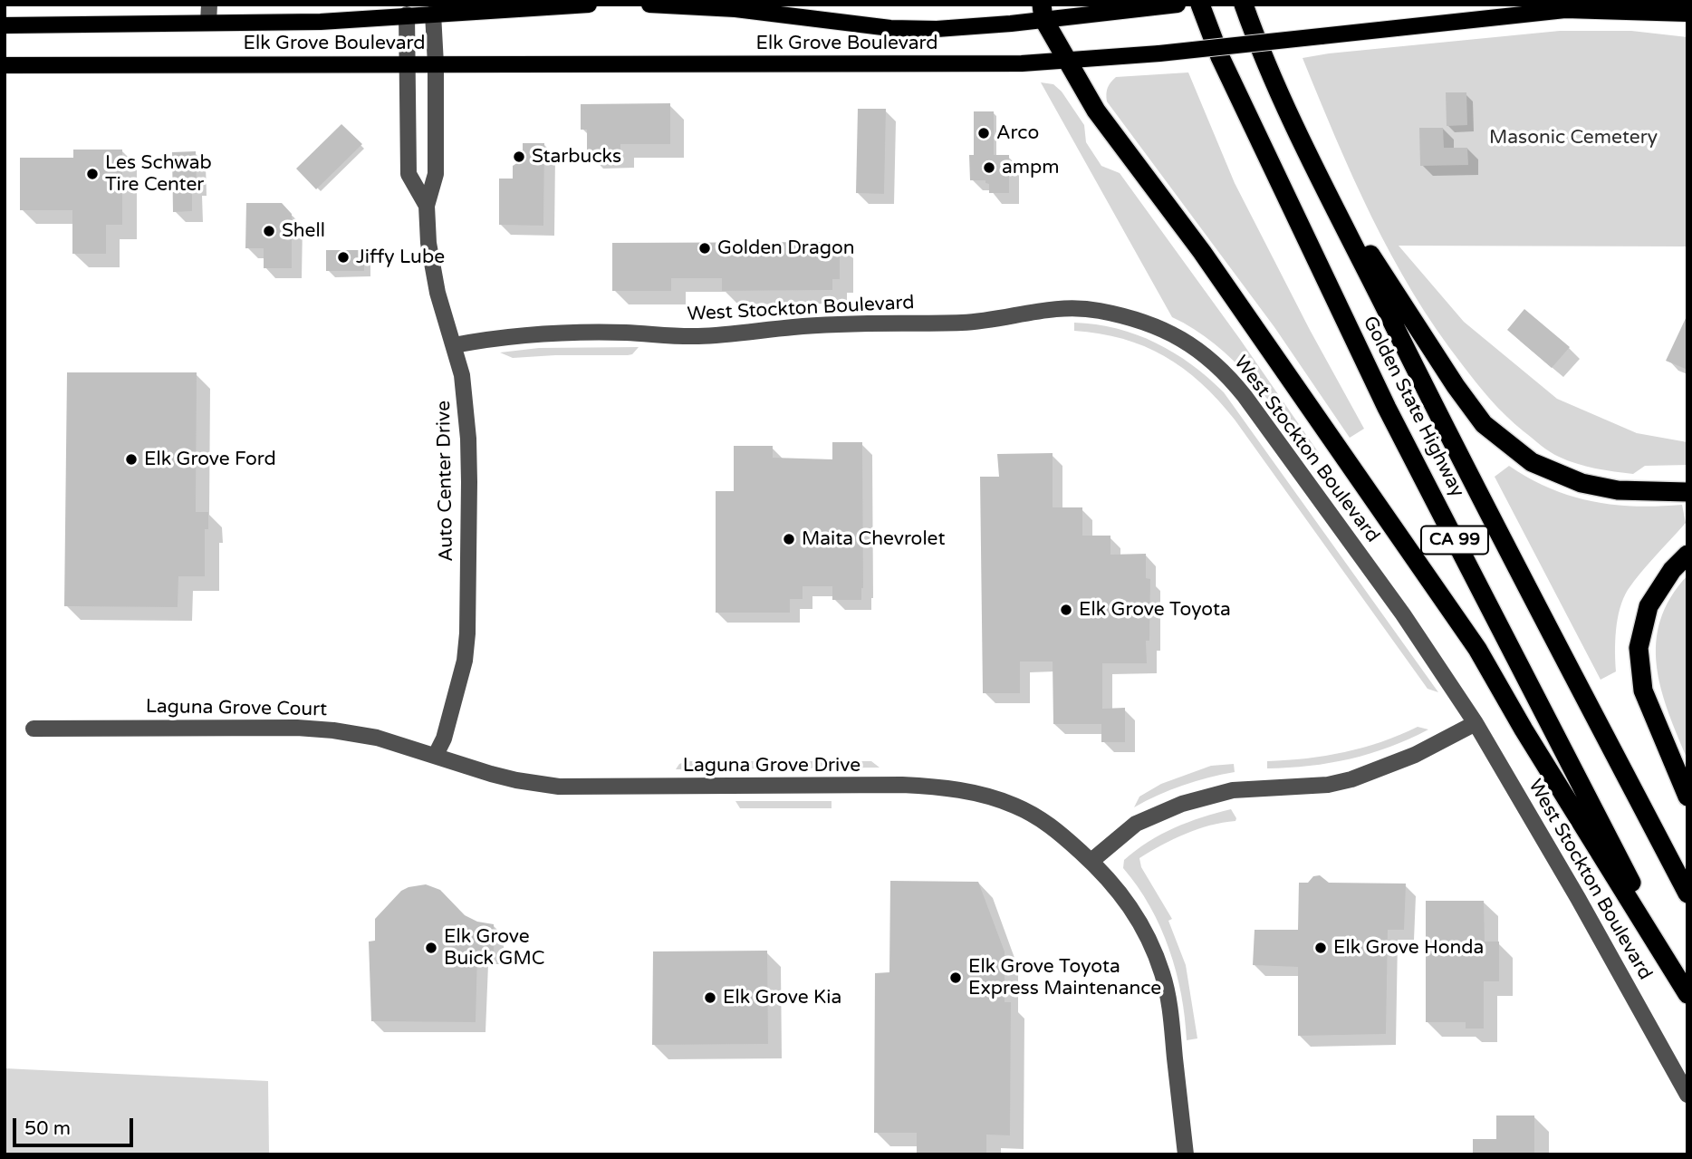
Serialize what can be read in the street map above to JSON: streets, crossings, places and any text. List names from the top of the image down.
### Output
{
  "streets": {
    "highway": ["Golden State Highway", "CA 99"],
    "main road": ["Elk Grove Boulevard"],
    "street": [
      "West Stockton Boulevard",
      "Auto Center Drive",
      "Laguna Grove Court",
      "Laguna Grove Drive"
    ]
  },
  "crossings": [
    ["Elk Grove Boulevard", "Auto Center Drive"],
    ["West Stockton Boulevard", "Auto Center Drive"],
    ["Auto Center Drive", "Laguna Grove Court"],
    ["Auto Center Drive", "Laguna Grove Drive"],
    ["Laguna Grove Court", "Laguna Grove Drive"]
  ],
  "parks": ["Masonic Cemetery"],
  "places": [
    "Arco",
    "Starbucks",
    "ampm",
    "Les Schwab Tire Center",
    "Shell",
    "Golden Dragon",
    "Jiffy Lube",
    "Elk Grove Ford",
    "Maita Chevrolet",
    "Elk Grove Toyota",
    "Elk Grove Buick GMC",
    "Elk Grove Honda",
    "Elk Grove Toyota Express Maintenance",
    "Elk Grove Kia"
  ],
  "scale_bar": "50 m"
}
